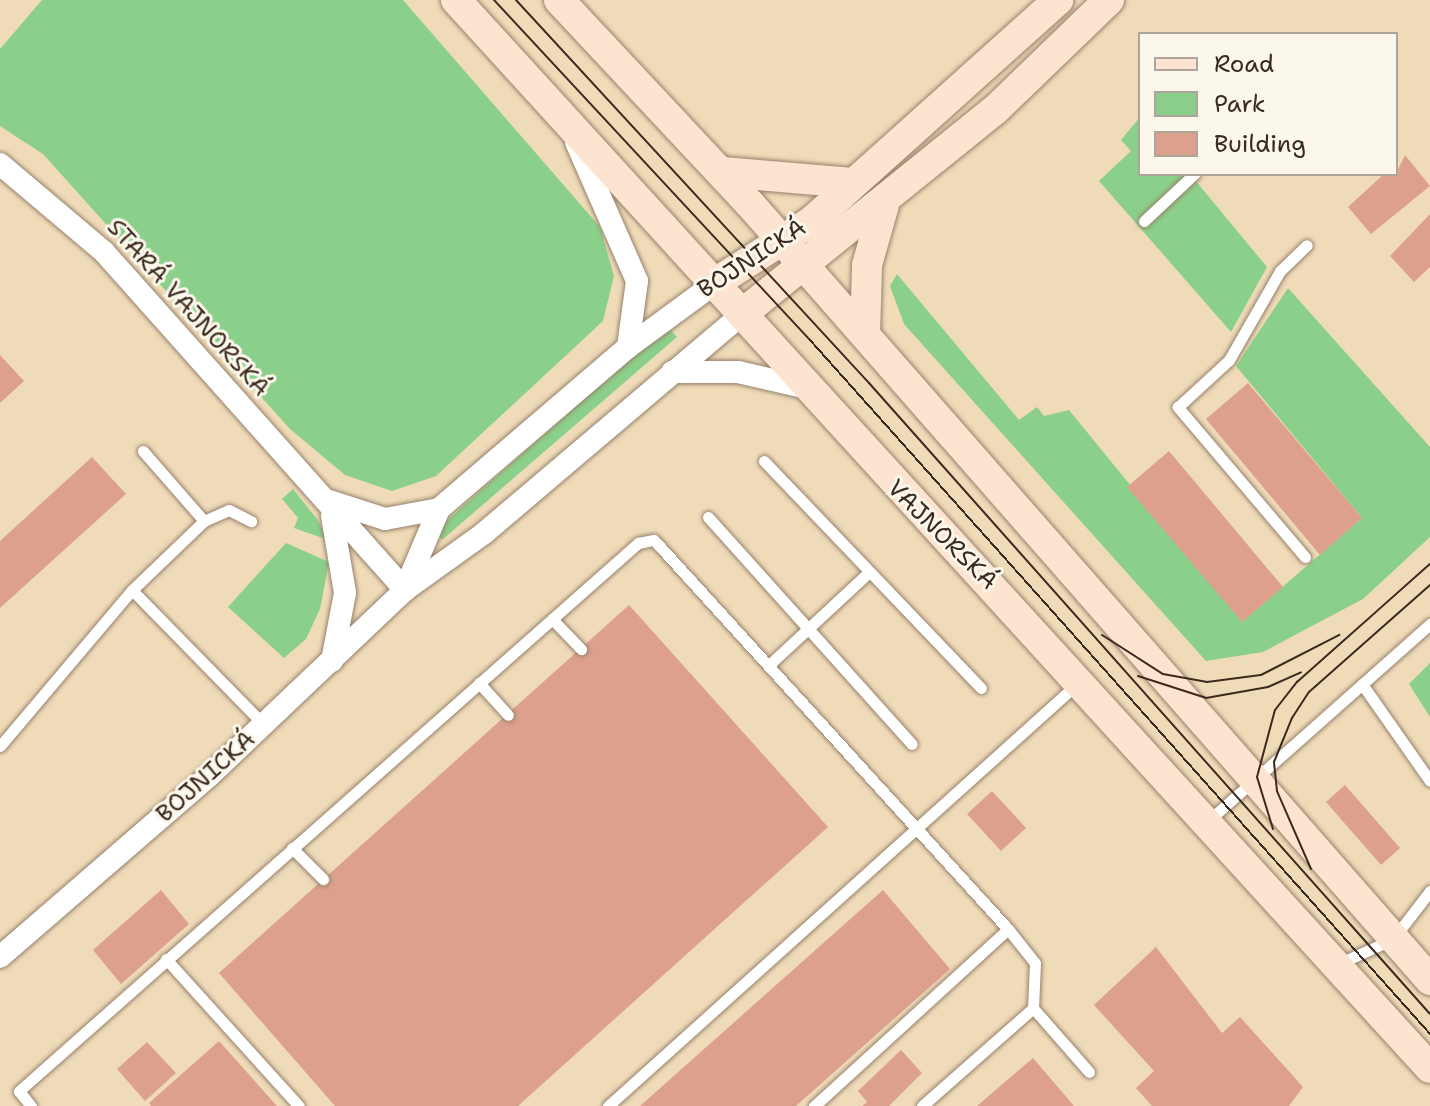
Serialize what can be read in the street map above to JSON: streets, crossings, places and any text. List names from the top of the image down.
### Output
{
  "streets": {
    "main road": ["BOJNICKÁ", "VAJNORSKÁ"],
    "street": ["STARÁ VAJNORSKÁ"]
  },
  "crossings": [
    ["BOJNICKÁ", "STARÁ VAJNORSKÁ"],
    ["BOJNICKÁ", "VAJNORSKÁ"]
  ],
  "legend": ["Road", "Park", "Building"]
}
